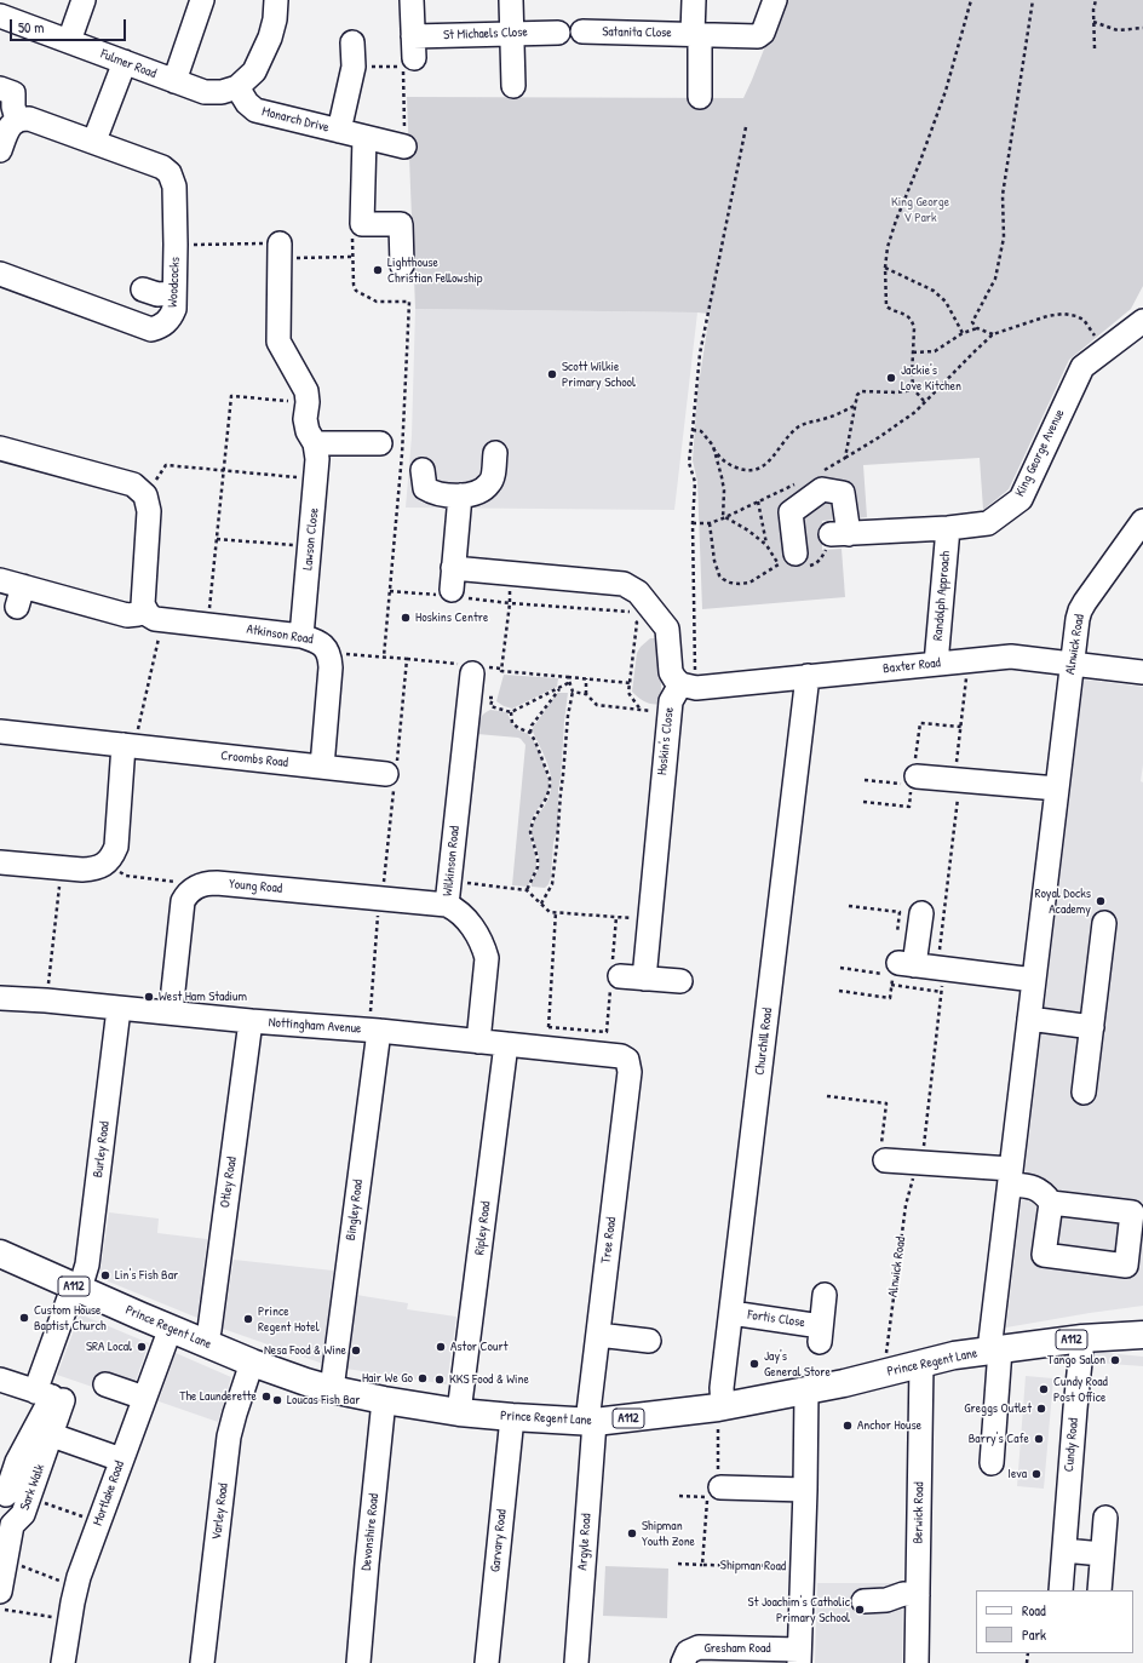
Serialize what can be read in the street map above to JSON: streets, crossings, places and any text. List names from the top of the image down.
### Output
{
  "streets": {
    "main road": ["A112", "Prince Regent Lane"],
    "street": [
      "Satanita Close",
      "St Michaels Close",
      "Fulmer Road",
      "Monarch Drive",
      "Woodcocks",
      "King George Avenue",
      "Lawson Close",
      "Randolph Approach",
      "Atkinson Road",
      "Alnwick Road",
      "Baxter Road",
      "Hoskin's Close",
      "Croombs Road",
      "Wilkinson Road",
      "Young Road",
      "Nottingham Avenue",
      "Churchill Road",
      "Burley Road",
      "Otley Road",
      "Bingley Road",
      "Ripley Road",
      "Tree Road",
      "Fortis Close",
      "Cundy Road",
      "Sark Walk",
      "Mortlake Road",
      "Varley Road",
      "Berwick Road",
      "Devonshire Road",
      "Garvary Road",
      "Argyle Road",
      "Shipman Road",
      "Gresham Road"
    ]
  },
  "crossings": [
    ["Fulmer Road", "Monarch Drive"],
    ["King George Avenue", "Randolph Approach"],
    ["Lawson Close", "Atkinson Road"],
    ["Randolph Approach", "Baxter Road"],
    ["Atkinson Road", "Croombs Road"],
    ["Alnwick Road", "Baxter Road"],
    ["Alnwick Road", "Prince Regent Lane"],
    ["Baxter Road", "Hoskin's Close"],
    ["Baxter Road", "Churchill Road"],
    ["Wilkinson Road", "Young Road"],
    ["Wilkinson Road", "Nottingham Avenue"],
    ["Nottingham Avenue", "Burley Road"],
    ["Nottingham Avenue", "Otley Road"],
    ["Nottingham Avenue", "Bingley Road"],
    ["Nottingham Avenue", "Ripley Road"],
    ["Nottingham Avenue", "Tree Road"],
    ["Churchill Road", "Fortis Close"],
    ["Churchill Road", "Prince Regent Lane"],
    ["Burley Road", "Prince Regent Lane"],
    ["Burley Road", "Sark Walk"],
    ["Otley Road", "Prince Regent Lane"],
    ["Bingley Road", "Prince Regent Lane"],
    ["Ripley Road", "Prince Regent Lane"],
    ["Tree Road", "Prince Regent Lane"],
    ["Tree Road", "Argyle Road"],
    ["Prince Regent Lane", "Cundy Road"],
    ["Prince Regent Lane", "Mortlake Road"],
    ["Prince Regent Lane", "Varley Road"],
    ["Prince Regent Lane", "Berwick Road"],
    ["Prince Regent Lane", "Devonshire Road"],
    ["Prince Regent Lane", "Garvary Road"],
    ["Prince Regent Lane", "Argyle Road"],
    ["Prince Regent Lane", "Shipman Road"],
    ["Shipman Road", "Gresham Road"]
  ],
  "parks": ["King George V Park"],
  "places": [
    "Lighthouse Christian Fellowship",
    "Scott Wilkie Primary School",
    "Jackie's Love Kitchen",
    "Hoskins Centre",
    "Royal Docks Academy",
    "West Ham Stadium",
    "Lin's Fish Bar",
    "Custom House Baptist Church",
    "Prince Regent Hotel",
    "SRA Local",
    "Astor Court",
    "Nesa Food & Wine",
    "Tango Salon",
    "Jay's General Store",
    "Hair We Go",
    "KKS Food & Wine",
    "Cundy Road Post Office",
    "The Launderette",
    "Loucas Fish Bar",
    "Greggs Outlet",
    "Anchor House",
    "Barry's Cafe",
    "Ieva",
    "Shipman Youth Zone",
    "St Joachim's Catholic Primary School"
  ],
  "legend": ["Road", "Park"],
  "scale_bar": "50 m"
}
